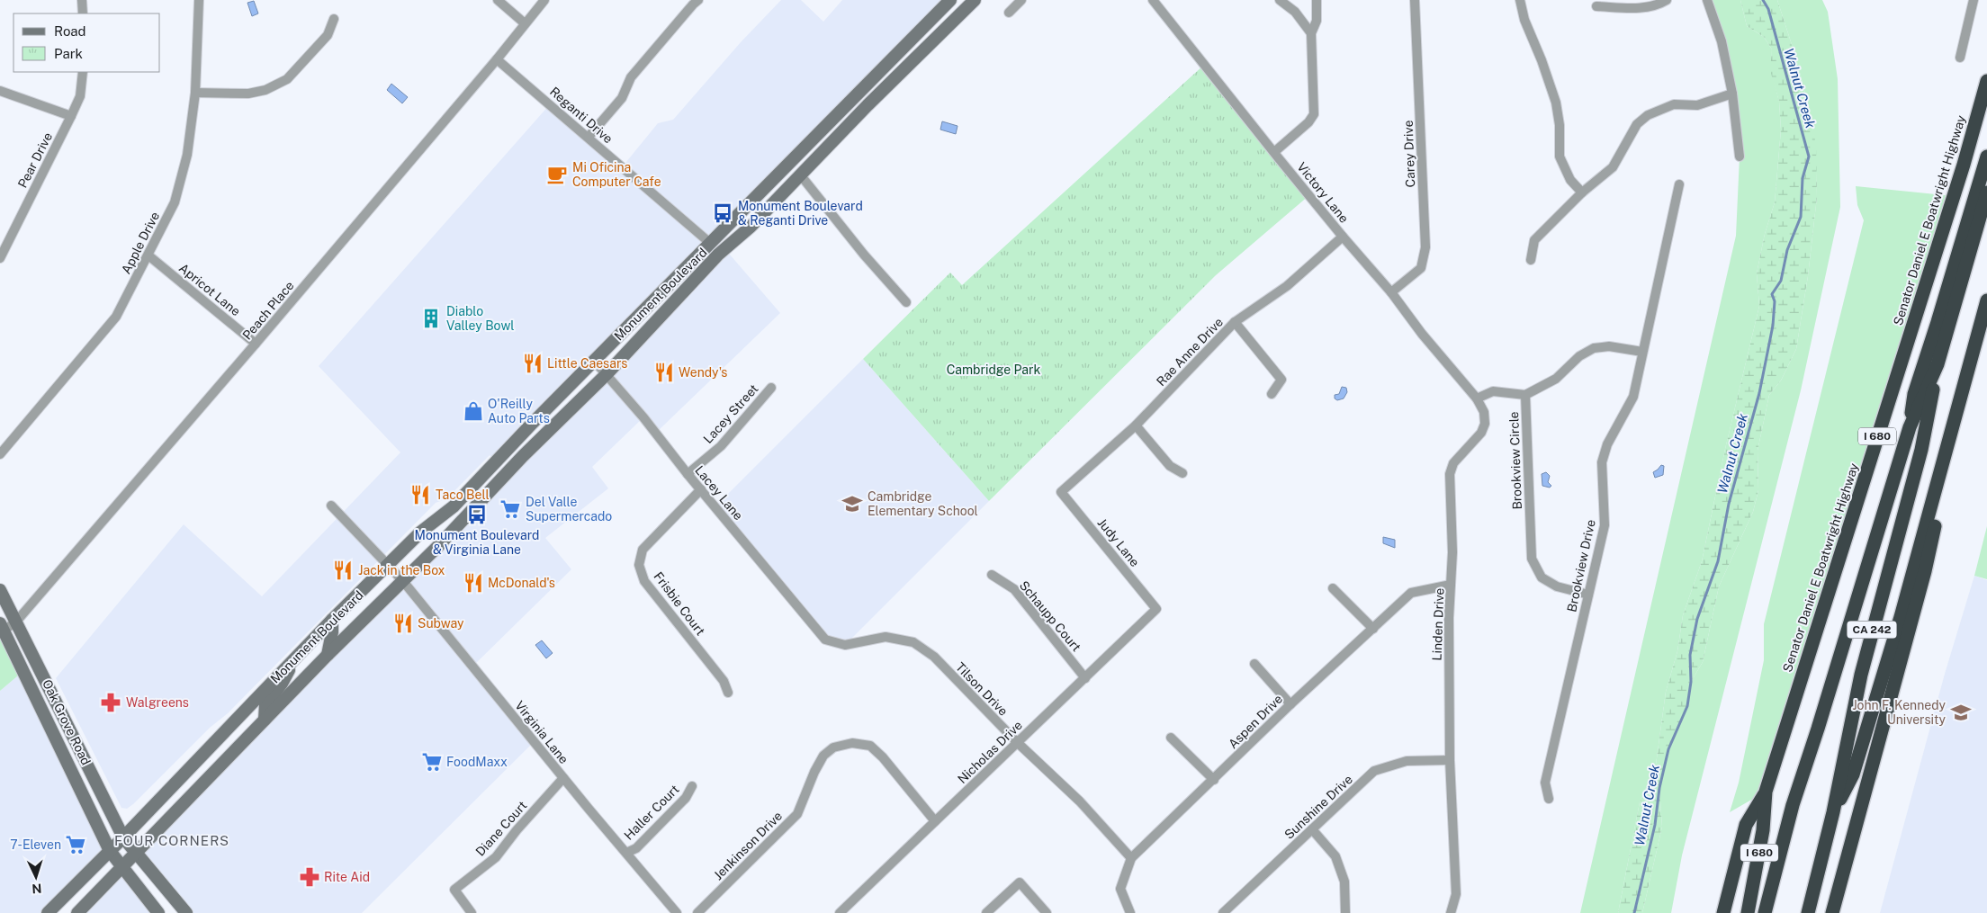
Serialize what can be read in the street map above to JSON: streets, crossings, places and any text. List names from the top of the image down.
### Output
{
  "streets": {
    "highway": ["Senator Daniel E Boatwright Highway", "I 680", "CA 242"],
    "main road": ["Monument Boulevard", "Oak Grove Road"],
    "street": [
      "Reganti Drive",
      "Carey Drive",
      "Pear Drive",
      "Victory Lane",
      "Apple Drive",
      "Apricot Lane",
      "Peach Place",
      "Rae Anne Drive",
      "Lacey Street",
      "Brookview Circle",
      "Lacey Lane",
      "Judy Lane",
      "Brookview Drive",
      "Frisbie Court",
      "Schaupp Court",
      "Linden Drive",
      "Tilson Drive",
      "Aspen Drive",
      "Virginia Lane",
      "Nicholas Drive",
      "Sunshine Drive",
      "Haller Court",
      "Diane Court",
      "Jenkinson Drive"
    ]
  },
  "crossings": [
    ["Reganti Drive", "Monument Boulevard"],
    ["Reganti Drive", "Peach Place"],
    ["Carey Drive", "Victory Lane"],
    ["Victory Lane", "Rae Anne Drive"],
    ["Victory Lane", "Linden Drive"],
    ["Apple Drive", "Apricot Lane"],
    ["Apricot Lane", "Peach Place"],
    ["Monument Boulevard", "Lacey Lane"],
    ["Monument Boulevard", "Oak Grove Road"],
    ["Monument Boulevard", "Virginia Lane"],
    ["Peach Place", "Oak Grove Road"],
    ["Rae Anne Drive", "Judy Lane"],
    ["Lacey Street", "Lacey Lane"],
    ["I 680", "CA 242"],
    ["Brookview Circle", "Brookview Drive"],
    ["Lacey Lane", "Frisbie Court"],
    ["Lacey Lane", "Tilson Drive"],
    ["Judy Lane", "Nicholas Drive"],
    ["Schaupp Court", "Nicholas Drive"],
    ["Linden Drive", "Aspen Drive"],
    ["Linden Drive", "Sunshine Drive"],
    ["Tilson Drive", "Aspen Drive"],
    ["Tilson Drive", "Nicholas Drive"],
    ["Virginia Lane", "Haller Court"],
    ["Virginia Lane", "Diane Court"],
    ["Nicholas Drive", "Jenkinson Drive"]
  ],
  "districts": ["FOUR CORNERS"],
  "water": ["Walnut Creek"],
  "parks": ["Cambridge Park"],
  "places": {
    "cafe": ["Mi Oficina Computer Cafe"],
    "bus stop": ["Monument Boulevard & Reganti Drive", "Monument Boulevard & Virginia Lane"],
    "building": ["Diablo Valley Bowl"],
    "restaurant": [
      "Little Caesars",
      "Wendy's",
      "Taco Bell",
      "Jack in the Box",
      "McDonald's",
      "Subway"
    ],
    "shop": ["O'Reilly Auto Parts"],
    "school or university": ["Cambridge Elementary School", "John F. Kennedy University"],
    "supermarket": ["Del Valle Supermercado", "FoodMaxx", "7-Eleven"],
    "pharmacy": ["Walgreens", "Rite Aid"]
  },
  "legend": ["Road", "Park"],
  "north": "bottom"
}
